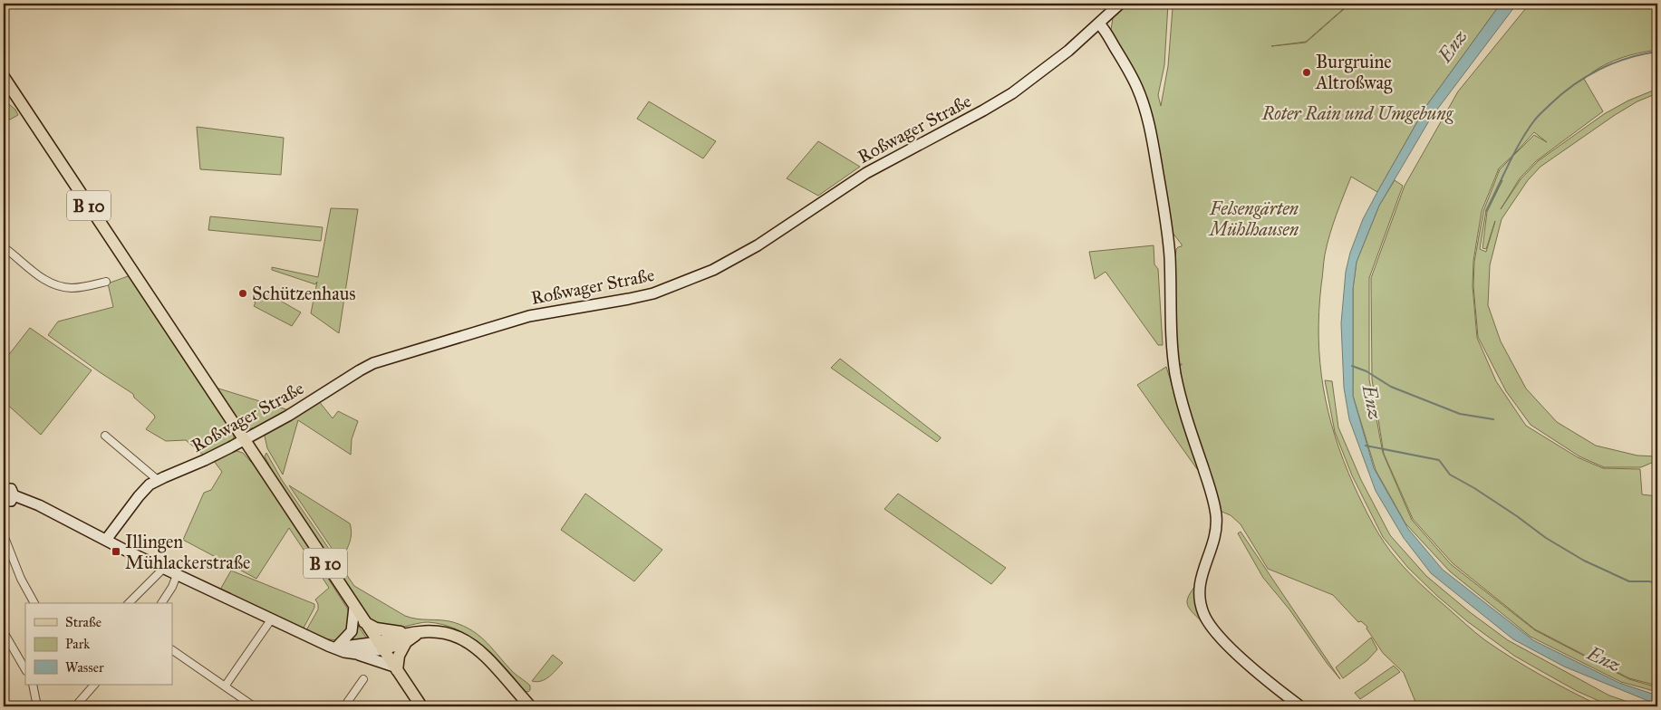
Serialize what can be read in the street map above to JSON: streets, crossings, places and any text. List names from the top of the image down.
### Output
{
  "streets": {
    "main road": ["B 10"],
    "street": ["Roßwager Straße"]
  },
  "crossings": [
    ["Roßwager Straße", "B 10"]
  ],
  "water": ["Enz"],
  "parks": ["Roter Rain und Umgebung", "Felsengärten Mühlhausen"],
  "places": {
    "other": ["Burgruine Altroßwag", "Schützenhaus"],
    "transit": ["Illingen Mühlackerstraße"]
  },
  "legend": ["Straße", "Park", "Wasser"]
}
